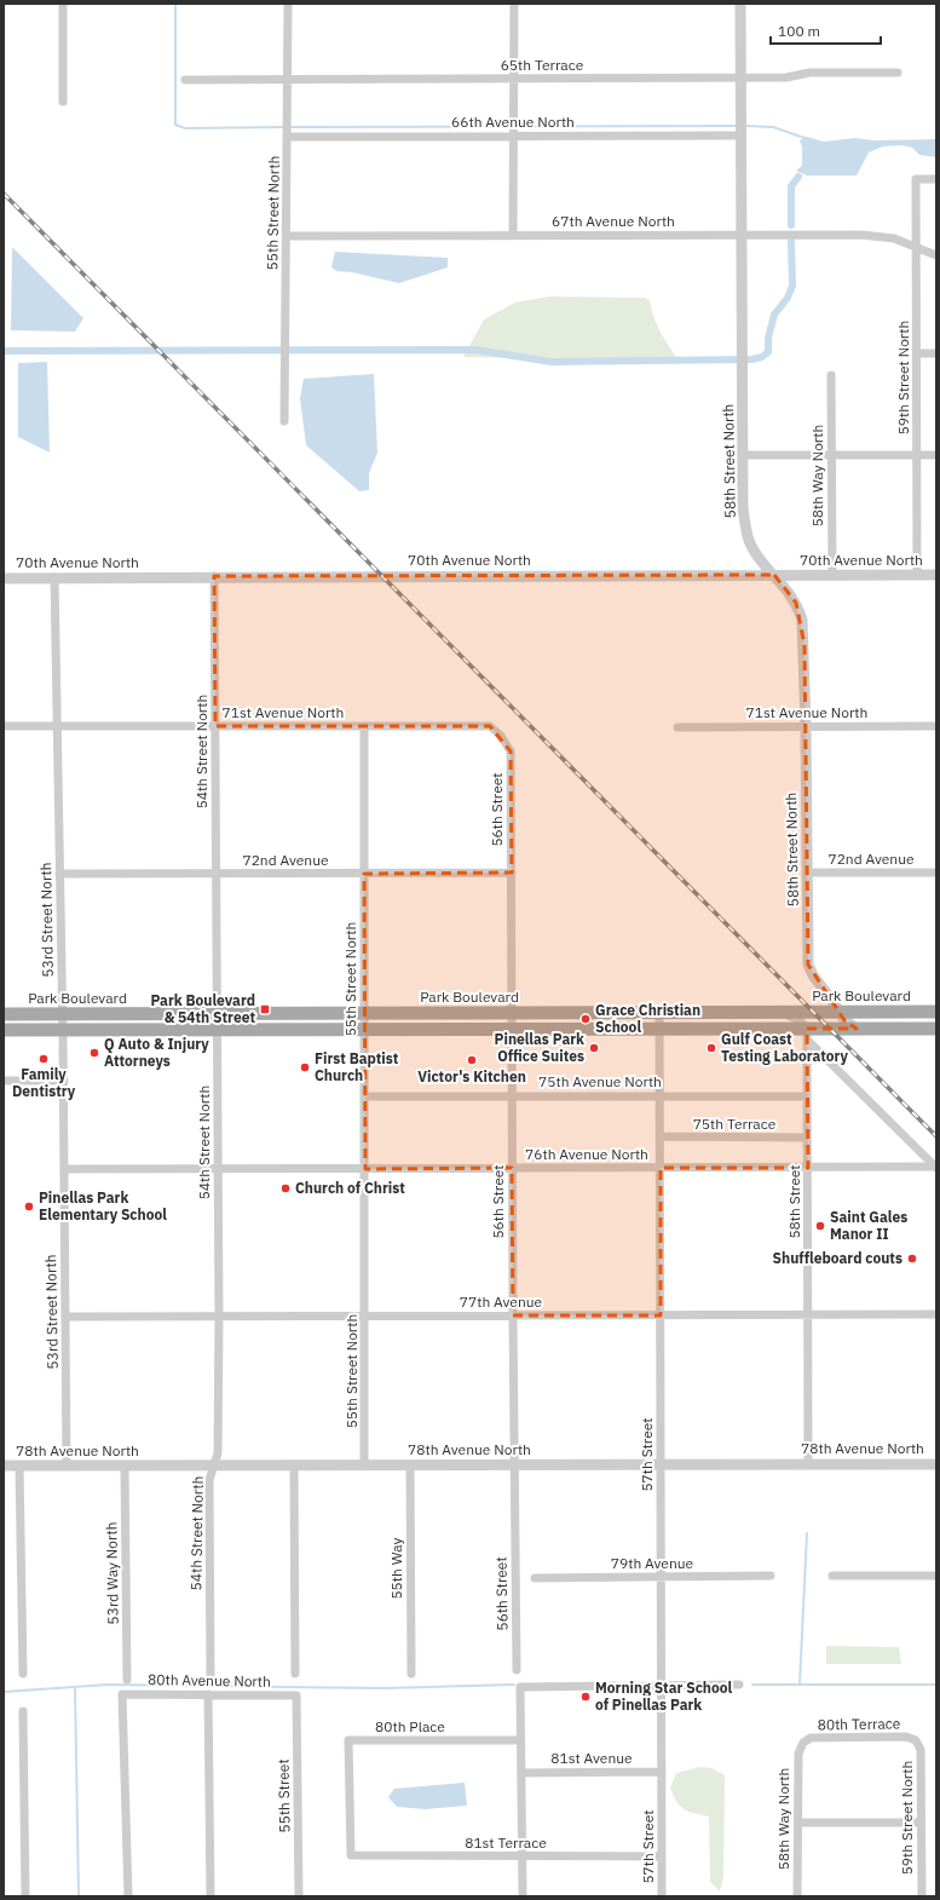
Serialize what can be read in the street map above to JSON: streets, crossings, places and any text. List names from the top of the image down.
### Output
{
  "streets": {
    "main road": ["Park Boulevard"],
    "street": [
      "65th Terrace",
      "66th Avenue North",
      "55th Street North",
      "67th Avenue North",
      "59th Street North",
      "58th Street North",
      "58th Way North",
      "70th Avenue North",
      "71st Avenue North",
      "54th Street North",
      "56th Street",
      "72nd Avenue",
      "53rd Street North",
      "75th Avenue North",
      "75th Terrace",
      "76th Avenue North",
      "58th Street",
      "77th Avenue",
      "78th Avenue North",
      "57th Street",
      "79th Avenue",
      "55th Way",
      "53rd Way North",
      "80th Avenue North",
      "80th Terrace",
      "80th Place",
      "81st Avenue",
      "55th Street",
      "81st Terrace"
    ]
  },
  "crossings": [
    ["65th Terrace", "55th Street North"],
    ["65th Terrace", "58th Street North"],
    ["66th Avenue North", "55th Street North"],
    ["66th Avenue North", "58th Street North"],
    ["55th Street North", "67th Avenue North"],
    ["55th Street North", "71st Avenue North"],
    ["55th Street North", "72nd Avenue"],
    ["55th Street North", "Park Boulevard"],
    ["55th Street North", "75th Avenue North"],
    ["55th Street North", "76th Avenue North"],
    ["55th Street North", "77th Avenue"],
    ["55th Street North", "78th Avenue North"],
    ["67th Avenue North", "59th Street North"],
    ["67th Avenue North", "58th Street North"],
    ["59th Street North", "70th Avenue North"],
    ["59th Street North", "80th Terrace"],
    ["58th Street North", "70th Avenue North"],
    ["58th Street North", "71st Avenue North"],
    ["58th Street North", "72nd Avenue"],
    ["58th Street North", "Park Boulevard"],
    ["58th Way North", "70th Avenue North"],
    ["58th Way North", "80th Terrace"],
    ["70th Avenue North", "54th Street North"],
    ["70th Avenue North", "53rd Street North"],
    ["71st Avenue North", "54th Street North"],
    ["71st Avenue North", "56th Street"],
    ["71st Avenue North", "53rd Street North"],
    ["54th Street North", "72nd Avenue"],
    ["54th Street North", "Park Boulevard"],
    ["54th Street North", "76th Avenue North"],
    ["54th Street North", "77th Avenue"],
    ["54th Street North", "78th Avenue North"],
    ["56th Street", "72nd Avenue"],
    ["56th Street", "Park Boulevard"],
    ["56th Street", "75th Avenue North"],
    ["56th Street", "76th Avenue North"],
    ["56th Street", "77th Avenue"],
    ["56th Street", "78th Avenue North"],
    ["72nd Avenue", "53rd Street North"],
    ["53rd Street North", "Park Boulevard"],
    ["53rd Street North", "76th Avenue North"],
    ["53rd Street North", "77th Avenue"],
    ["53rd Street North", "78th Avenue North"],
    ["Park Boulevard", "57th Street"],
    ["75th Avenue North", "58th Street"],
    ["75th Avenue North", "57th Street"],
    ["75th Terrace", "58th Street"],
    ["75th Terrace", "57th Street"],
    ["76th Avenue North", "58th Street"],
    ["76th Avenue North", "57th Street"],
    ["58th Street", "77th Avenue"],
    ["58th Street", "78th Avenue North"],
    ["77th Avenue", "57th Street"],
    ["78th Avenue North", "57th Street"],
    ["78th Avenue North", "55th Way"],
    ["78th Avenue North", "53rd Way North"],
    ["57th Street", "79th Avenue"],
    ["57th Street", "81st Avenue"],
    ["57th Street", "81st Terrace"],
    ["80th Avenue North", "55th Street"],
    ["80th Place", "81st Terrace"]
  ],
  "places": {
    "transit": ["Park Boulevard & 54th Street"],
    "other": [
      "Grace Christian School",
      "Pinellas Park Office Suites",
      "Gulf Coast Testing Laboratory",
      "Q Auto & Injury Attorneys",
      "Family Dentistry",
      "Victor's Kitchen",
      "First Baptist Church",
      "Church of Christ",
      "Pinellas Park Elementary School",
      "Saint Gales Manor II",
      "Shuffleboard couts",
      "Morning Star School of Pinellas Park"
    ]
  },
  "scale_bar": "100 m"
}
